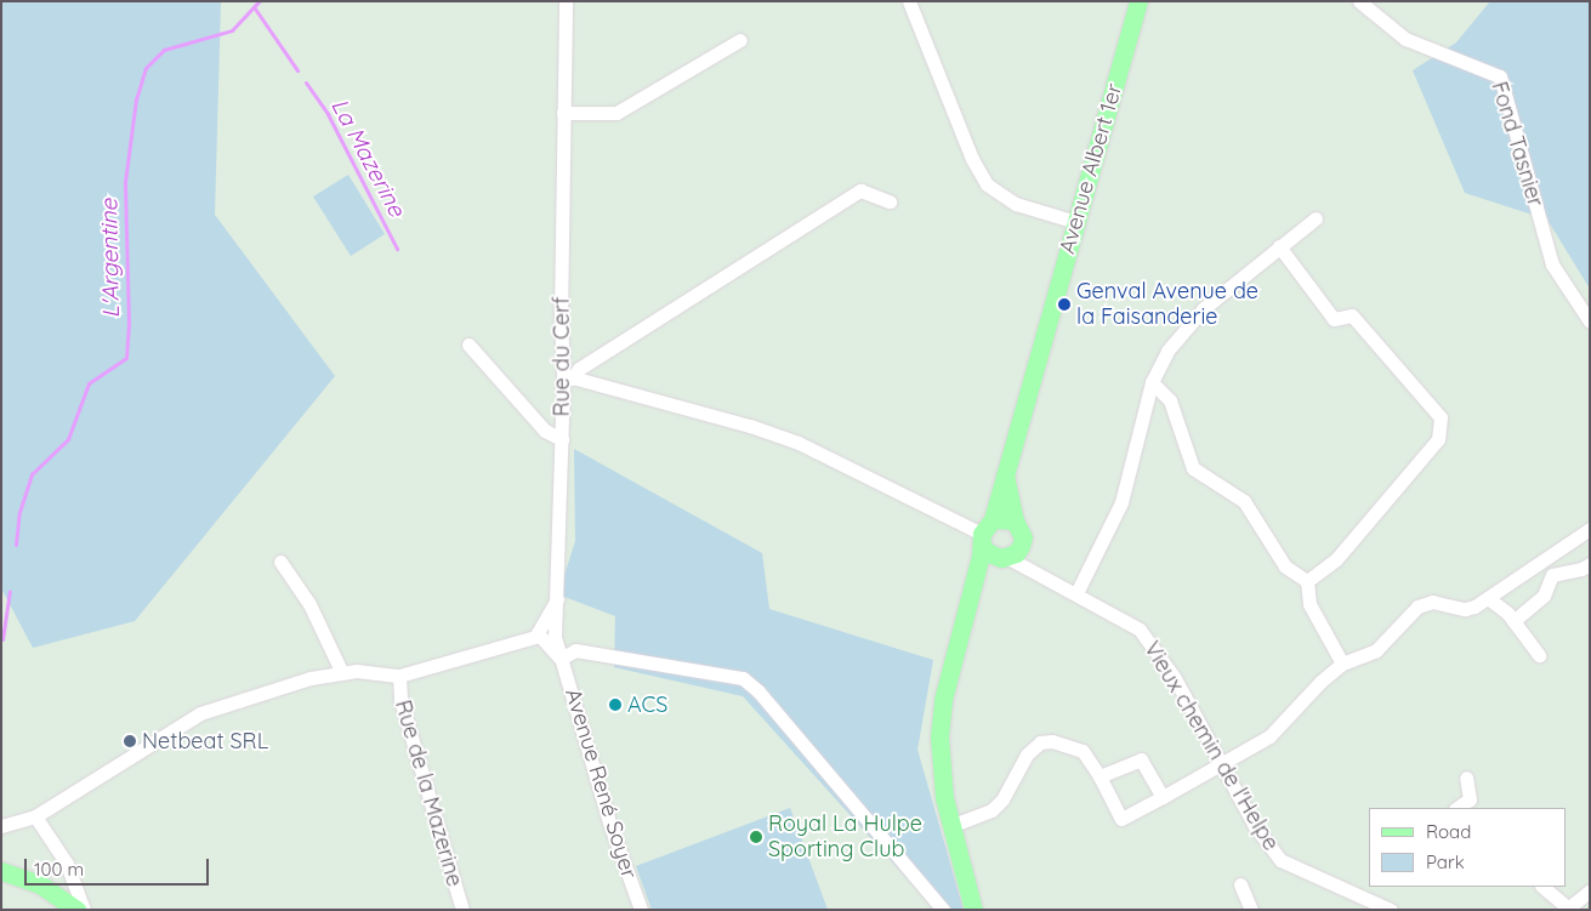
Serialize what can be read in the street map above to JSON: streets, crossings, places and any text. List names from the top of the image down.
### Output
{
  "streets": {
    "main road": ["Avenue Albert 1er"],
    "street": [
      "Fond Tasnier",
      "Rue du Cerf",
      "Vieux chemin de l'Helpe",
      "Avenue René Soyer",
      "Rue de la Mazerine"
    ]
  },
  "crossings": [
    ["Avenue Albert 1er", "Vieux chemin de l'Helpe"],
    ["Rue du Cerf", "Vieux chemin de l'Helpe"],
    ["Rue du Cerf", "Avenue René Soyer"]
  ],
  "water": ["La Mazerine", "L'Argentine"],
  "places": [
    "Genval Avenue de la Faisanderie",
    "ACS",
    "Netbeat SRL",
    "Royal La Hulpe Sporting Club"
  ],
  "legend": ["Road", "Park"],
  "scale_bar": "100 m"
}
